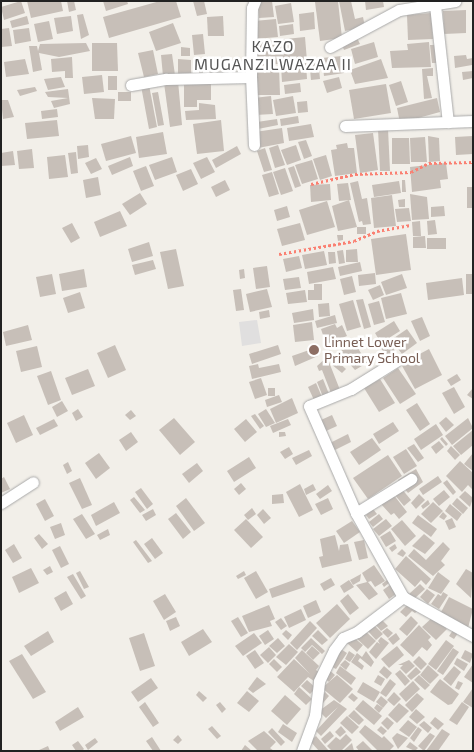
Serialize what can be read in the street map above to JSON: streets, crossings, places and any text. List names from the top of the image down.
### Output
{
  "districts": ["KAZO MUGANZILWAZAA II"],
  "places": ["Linnet Lower Primary School"]
}
